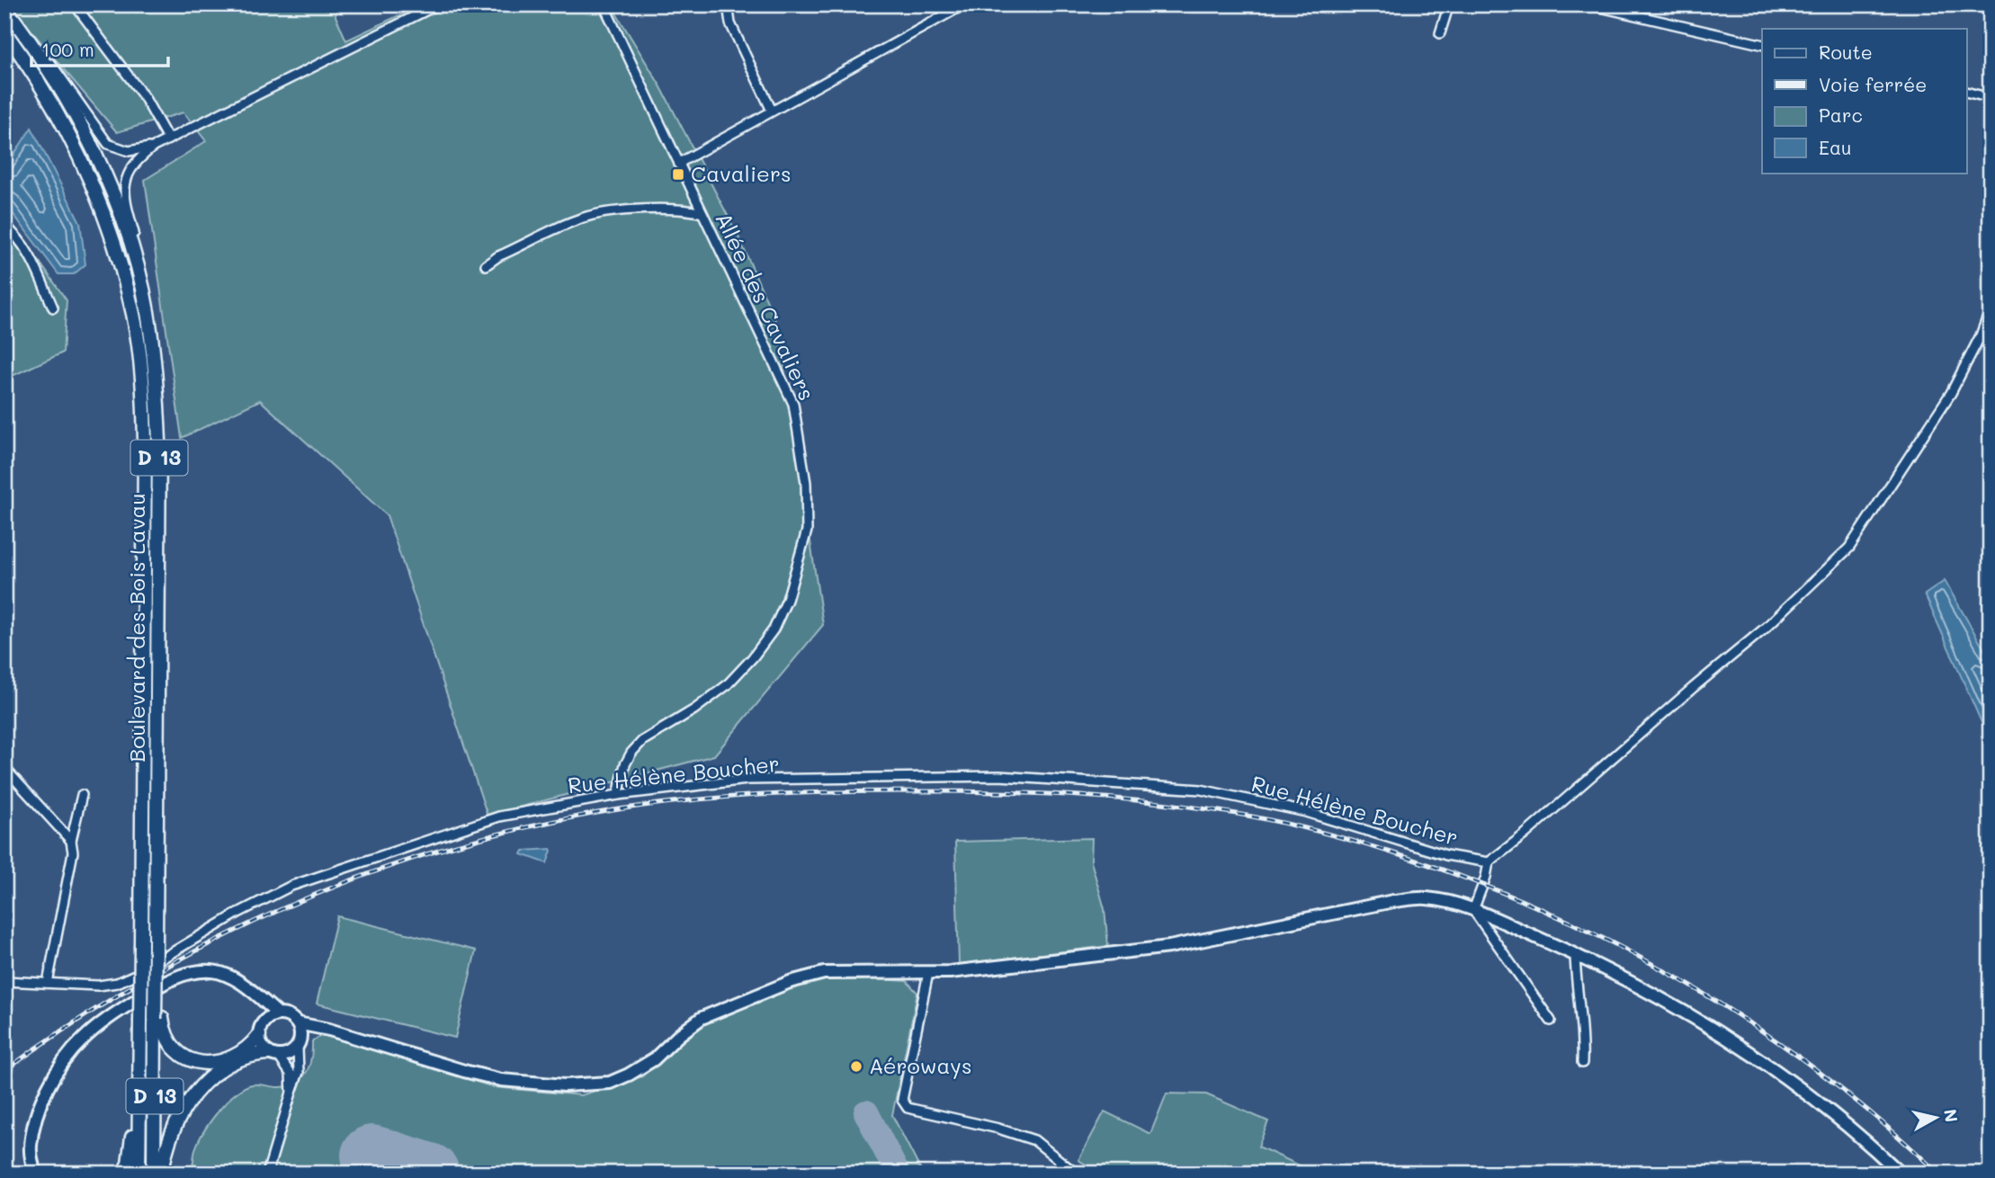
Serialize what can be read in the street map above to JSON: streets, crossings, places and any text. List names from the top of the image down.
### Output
{
  "streets": {
    "main road": ["D 13", "Boulevard des Bois Lavau"],
    "street": ["Allée des Cavaliers", "Rue Hélène Boucher"]
  },
  "crossings": [
    ["Allée des Cavaliers", "Rue Hélène Boucher"],
    ["D 13", "Boulevard des Bois Lavau"]
  ],
  "places": {
    "transit": ["Cavaliers"],
    "other": ["Aéroways"]
  },
  "legend": [
    "Route",
    "Voie ferrée",
    "Parc",
    "Eau"
  ],
  "scale_bar": "100 m",
  "north": "right"
}
